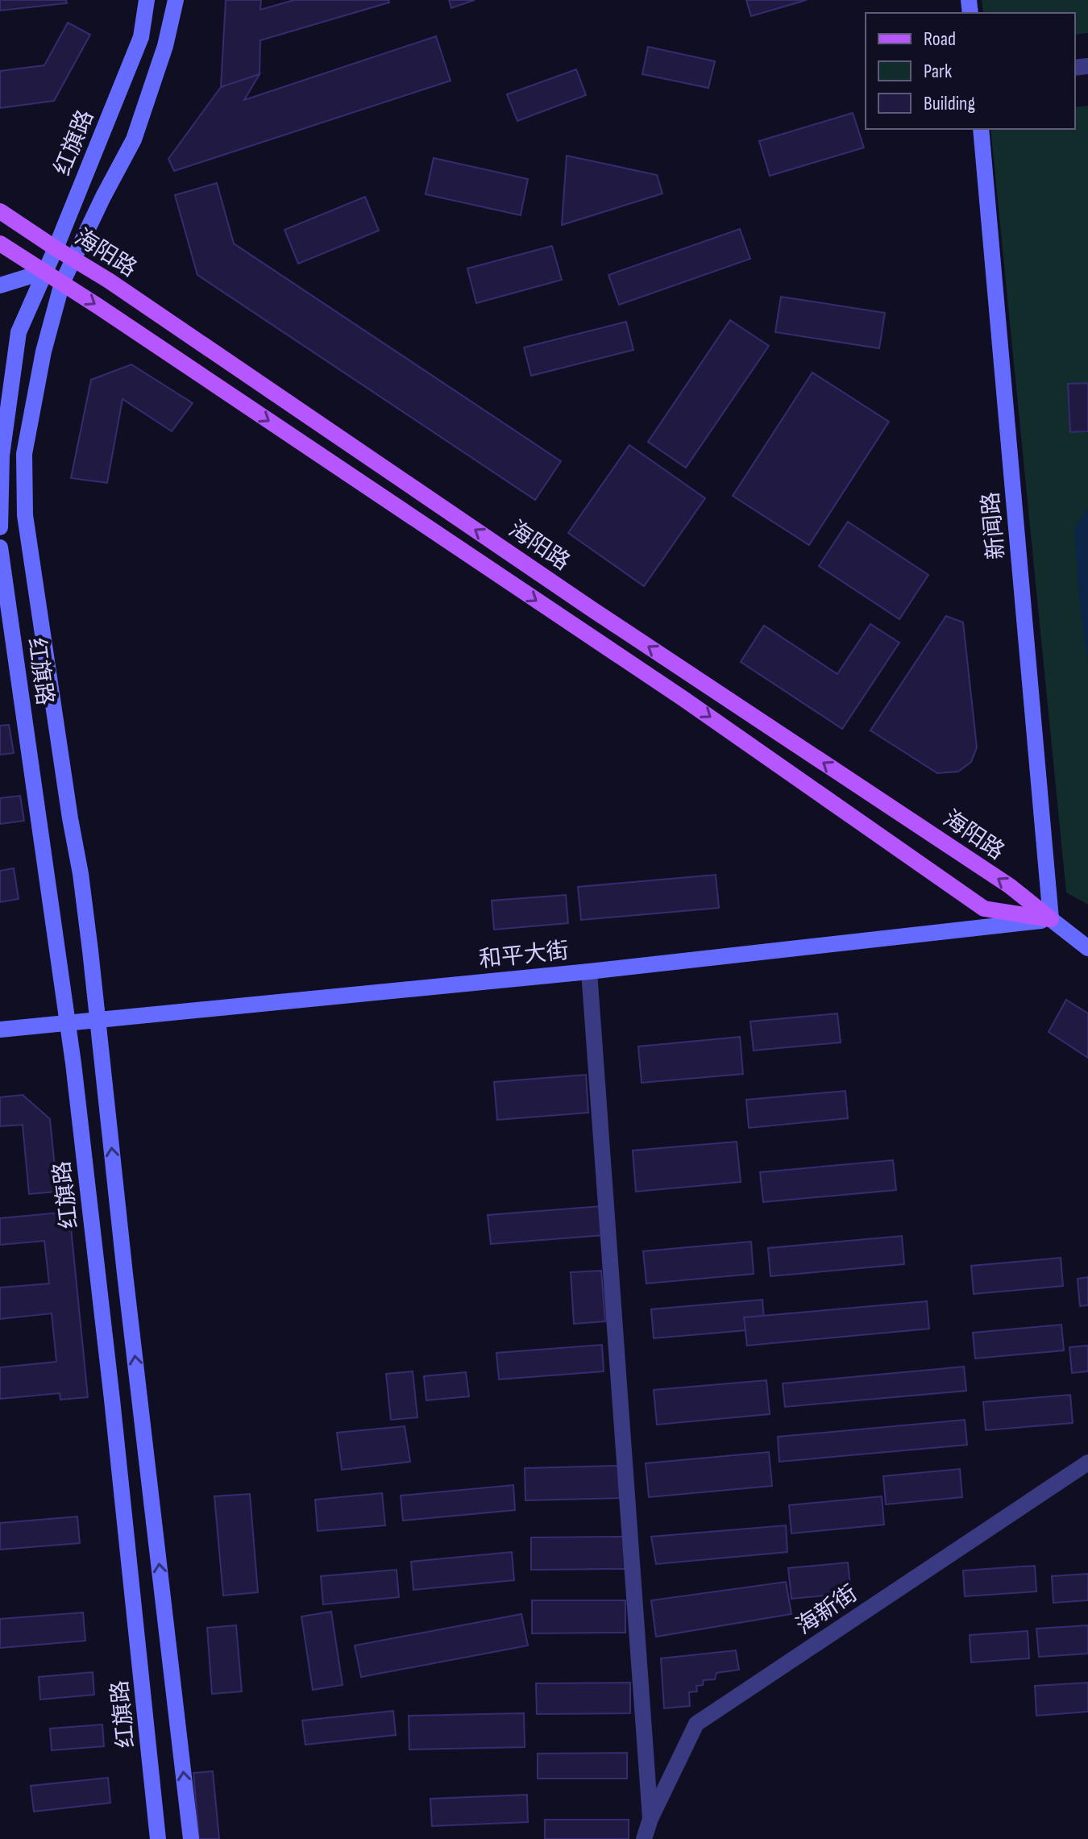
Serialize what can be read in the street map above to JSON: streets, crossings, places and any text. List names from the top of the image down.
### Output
{
  "streets": {
    "main road": [
      "红旗路",
      "海阳路",
      "新闻路",
      "和平大街"
    ],
    "street": ["海新街"]
  },
  "crossings": [
    ["红旗路", "海阳路"],
    ["红旗路", "和平大街"],
    ["海阳路", "新闻路"],
    ["海阳路", "和平大街"],
    ["新闻路", "和平大街"]
  ],
  "legend": ["Road", "Park", "Building"]
}
